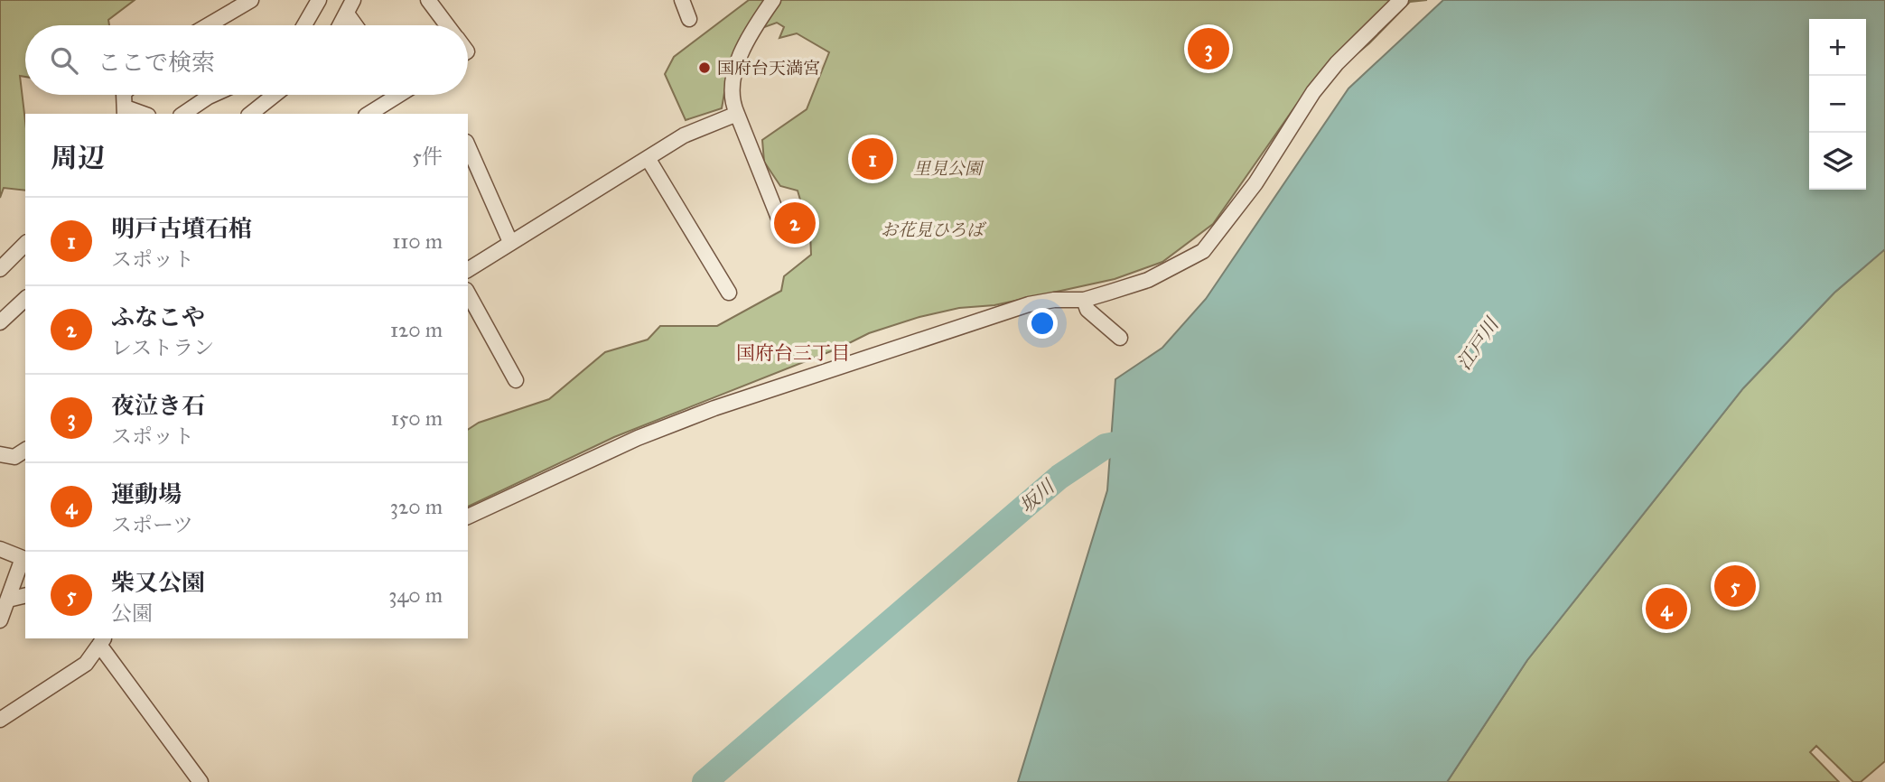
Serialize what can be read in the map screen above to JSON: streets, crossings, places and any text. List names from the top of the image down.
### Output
{
  "districts": ["国府台三丁目"],
  "water": ["江戸川", "坂川"],
  "parks": ["里見公園", "お花見ひろば"],
  "places": ["国府台天満宮"],
  "page": {
    "map_buttons": ["+", "−"],
    "pins": [
      "3",
      "1",
      "2",
      "5",
      "4"
    ],
    "search": "ここで検索",
    "heading": ["周辺", "5件"],
    "list": [
      {
        "mark": "1",
        "name": "明戸古墳石棺",
        "note": "スポット",
        "value": "110 m"
      },
      {
        "mark": "2",
        "name": "ふなこや",
        "note": "レストラン",
        "value": "120 m"
      },
      {
        "mark": "3",
        "name": "夜泣き石",
        "note": "スポット",
        "value": "150 m"
      },
      {
        "mark": "4",
        "name": "運動場",
        "note": "スポーツ",
        "value": "320 m"
      },
      {
        "mark": "5",
        "name": "柴又公園",
        "note": "公園",
        "value": "340 m"
      }
    ]
  }
}
